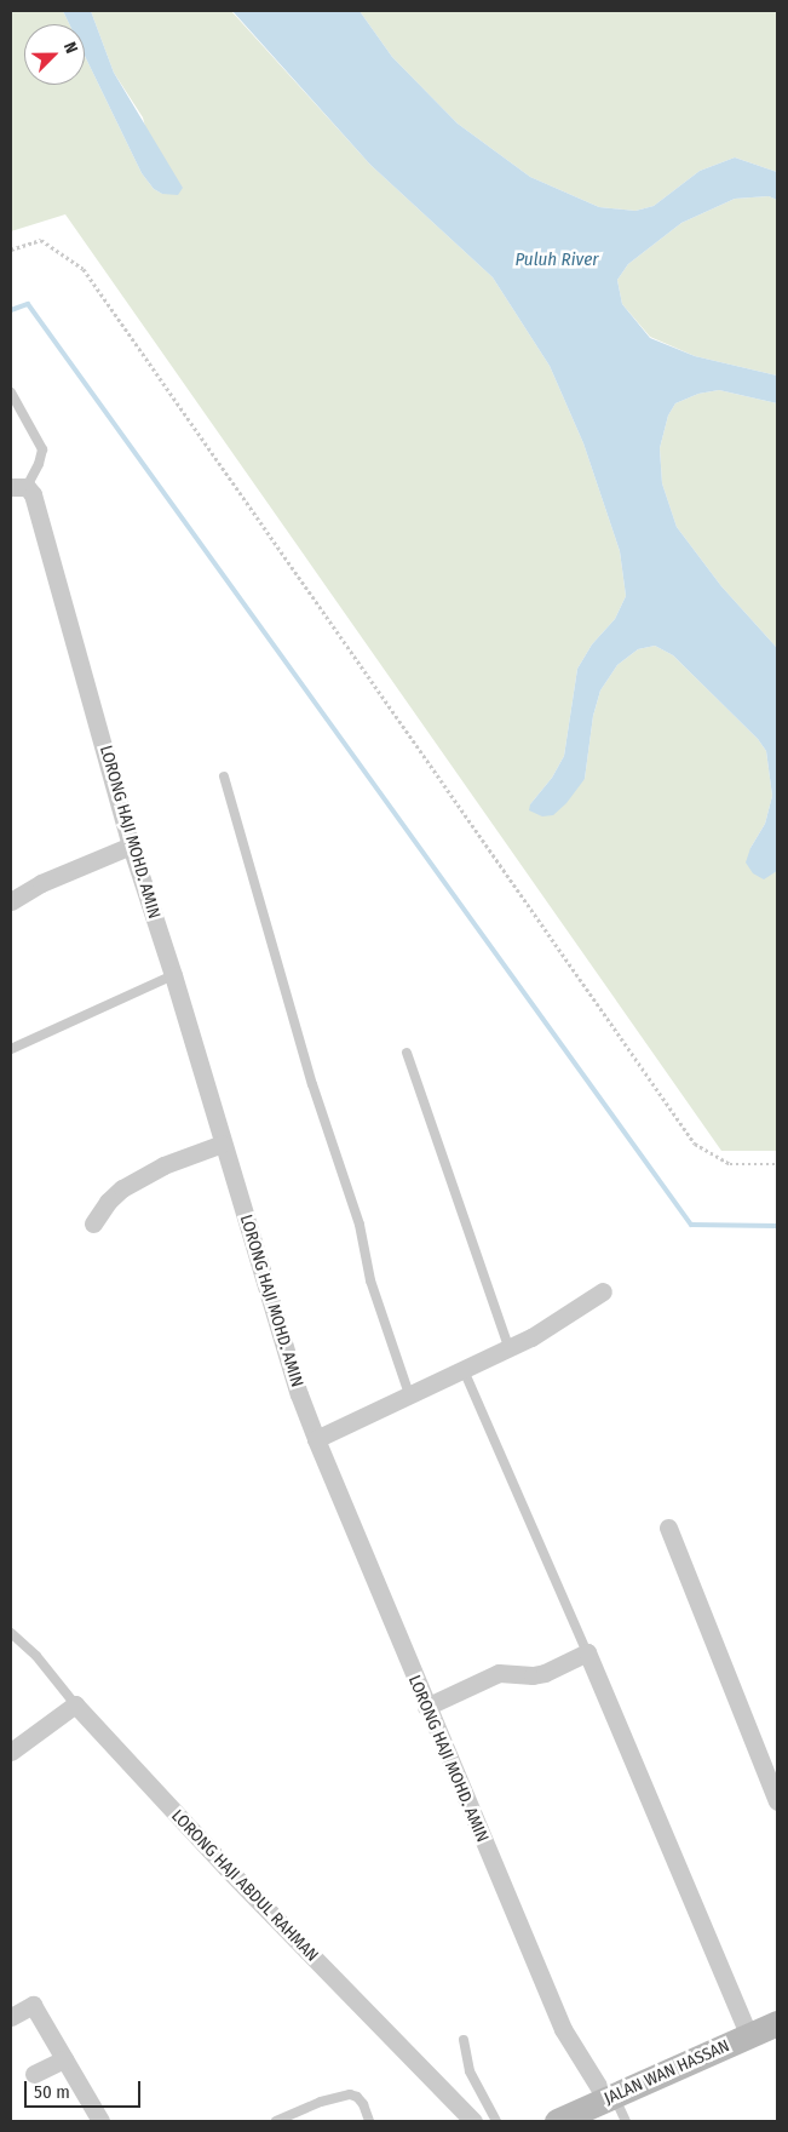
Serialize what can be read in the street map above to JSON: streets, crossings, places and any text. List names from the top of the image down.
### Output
{
  "streets": {
    "street": ["LORONG HAJI MOHD. AMIN", "LORONG HAJI ABDUL RAHMAN", "JALAN WAN HASSAN"]
  },
  "crossings": [
    ["LORONG HAJI MOHD. AMIN", "JALAN WAN HASSAN"]
  ],
  "water": ["Puluh River"],
  "scale_bar": "50 m",
  "north": "top right"
}
